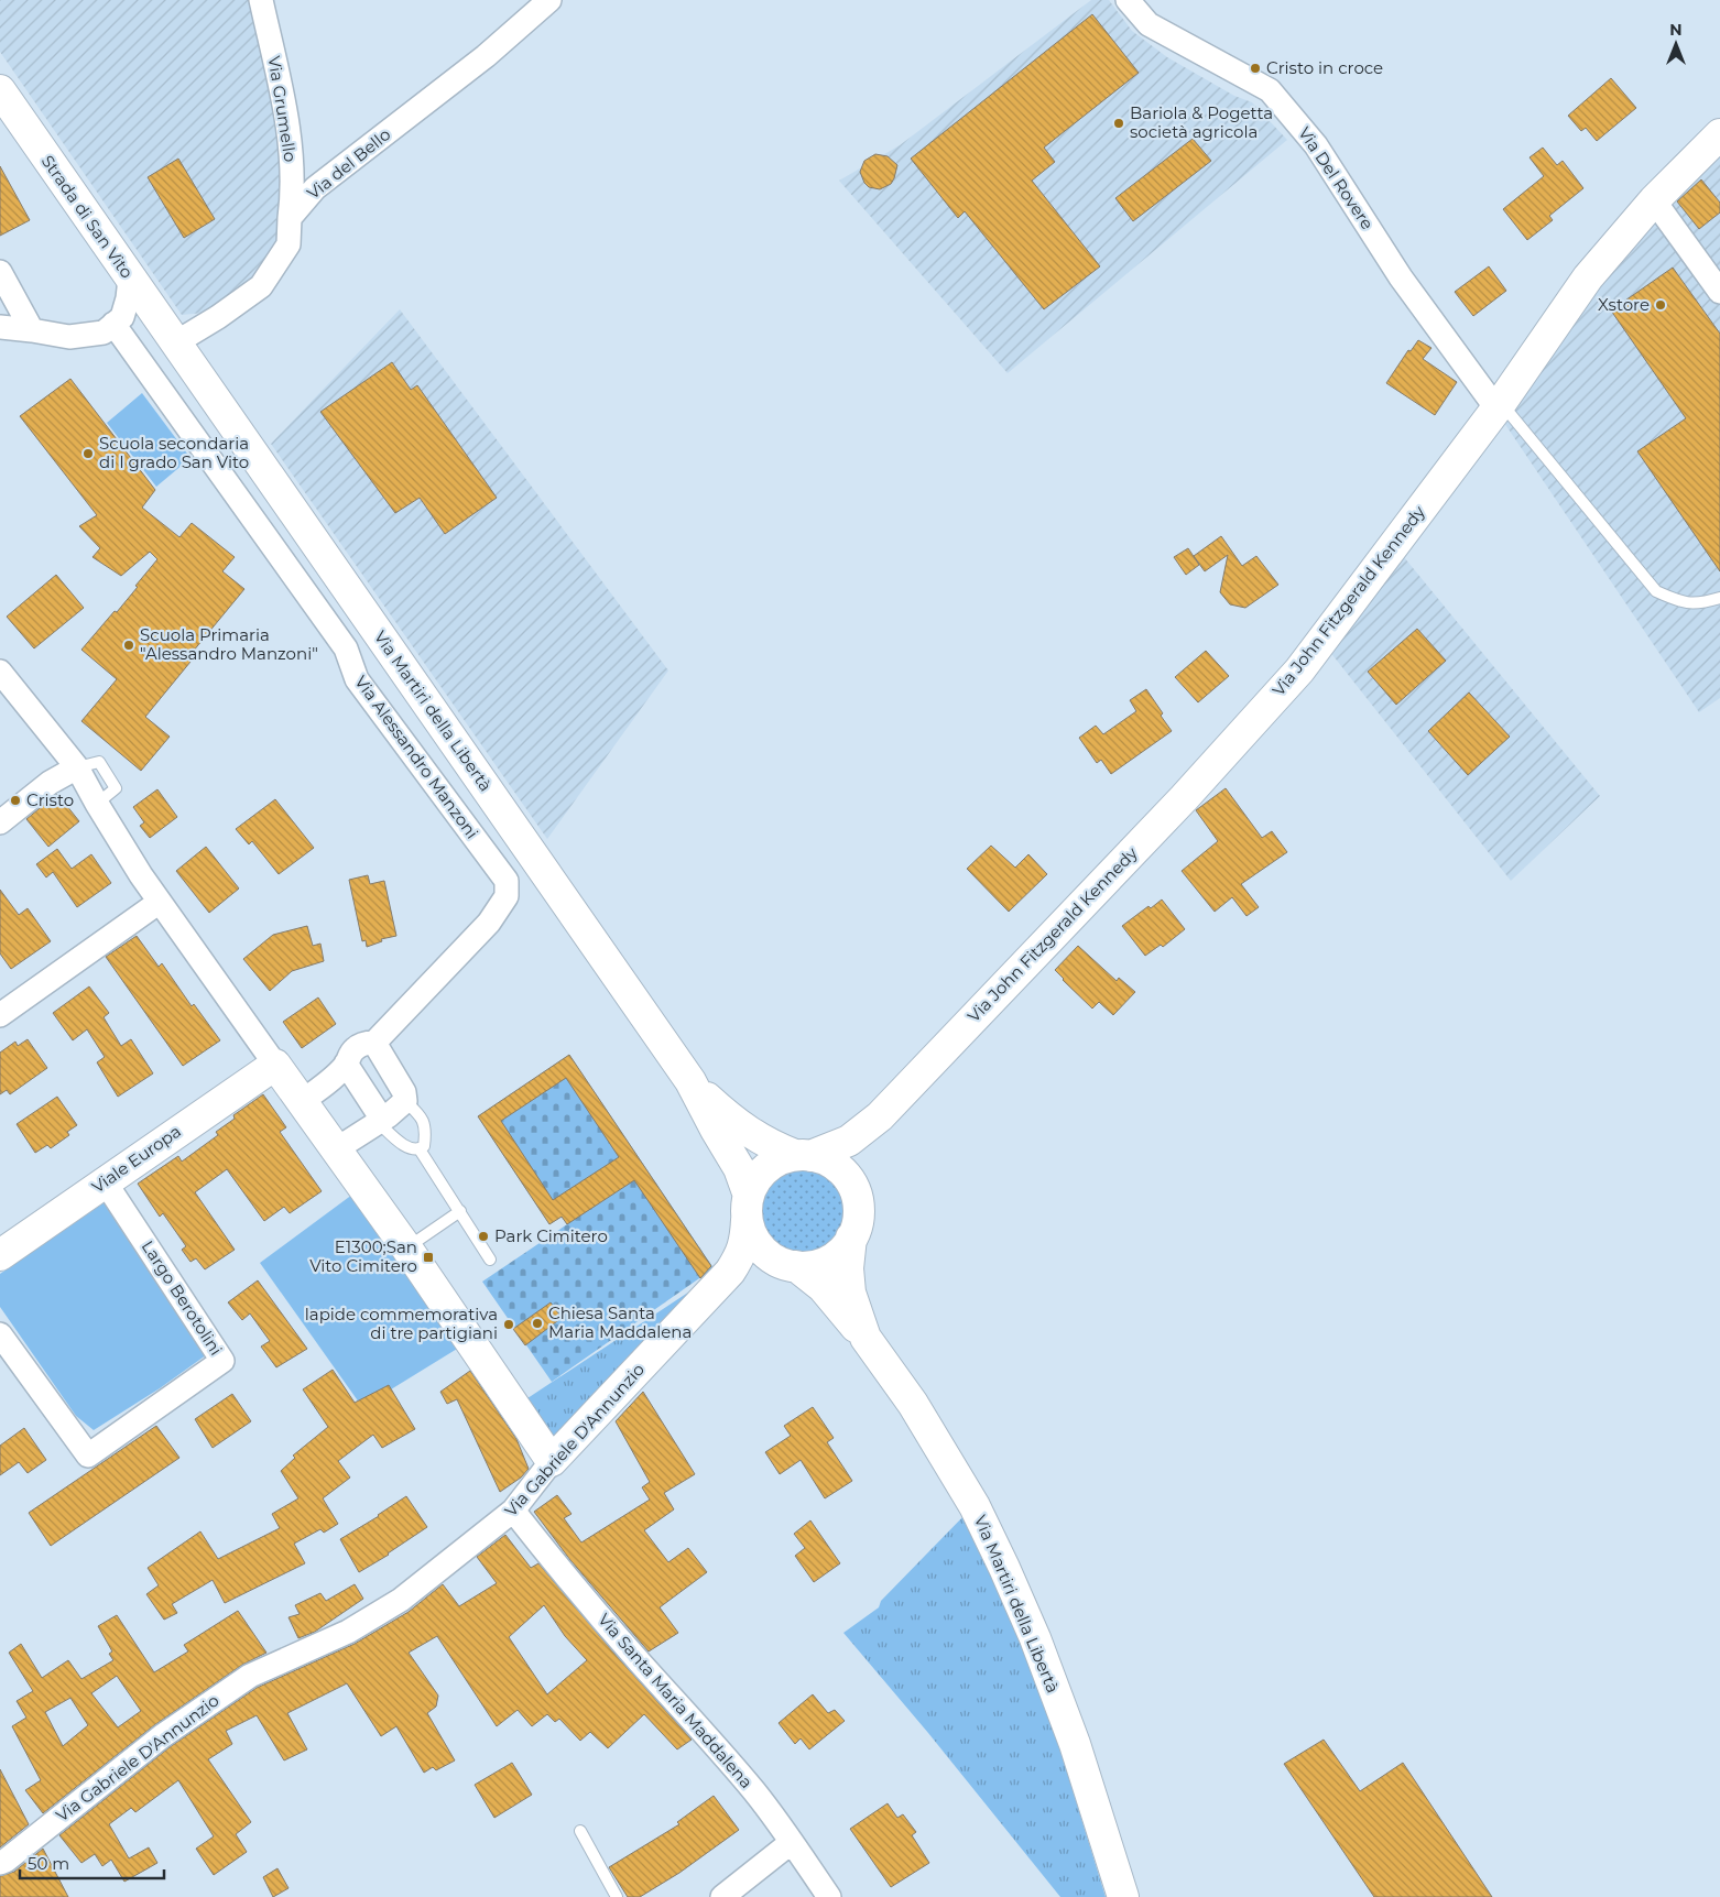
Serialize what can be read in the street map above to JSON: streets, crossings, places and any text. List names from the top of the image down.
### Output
{
  "streets": {
    "main road": [
      "Strada di San Vito",
      "Via John Fitzgerald Kennedy",
      "Via Martiri della Libertà",
      "Viale Europa",
      "Via Gabriele D'Annunzio"
    ],
    "street": [
      "Via Grumello",
      "Via del Bello",
      "Via Del Rovere",
      "Via Alessandro Manzoni",
      "Largo Berotolini",
      "Via Santa Maria Maddalena"
    ]
  },
  "crossings": [
    ["Via Grumello", "Via del Bello"],
    ["Via Del Rovere", "Via John Fitzgerald Kennedy"],
    ["Strada di San Vito", "Via Martiri della Libertà"],
    ["Via John Fitzgerald Kennedy", "Via Martiri della Libertà"],
    ["Via John Fitzgerald Kennedy", "Via Gabriele D'Annunzio"],
    ["Via Martiri della Libertà", "Via Gabriele D'Annunzio"],
    ["Viale Europa", "Largo Berotolini"],
    ["Via Gabriele D'Annunzio", "Via Santa Maria Maddalena"]
  ],
  "places": {
    "other": [
      "Cristo in croce",
      "Bariola & Pogetta società agricola",
      "Xstore",
      "Scuola secondaria di I grado San Vito",
      "Scuola Primaria \"Alessandro Manzoni\"",
      "Cristo",
      "Park Cimitero",
      "Chiesa Santa Maria Maddalena",
      "lapide commemorativa di tre partigiani"
    ],
    "transit": ["E1300;San Vito Cimitero"]
  },
  "scale_bar": "50 m",
  "north": "top"
}
